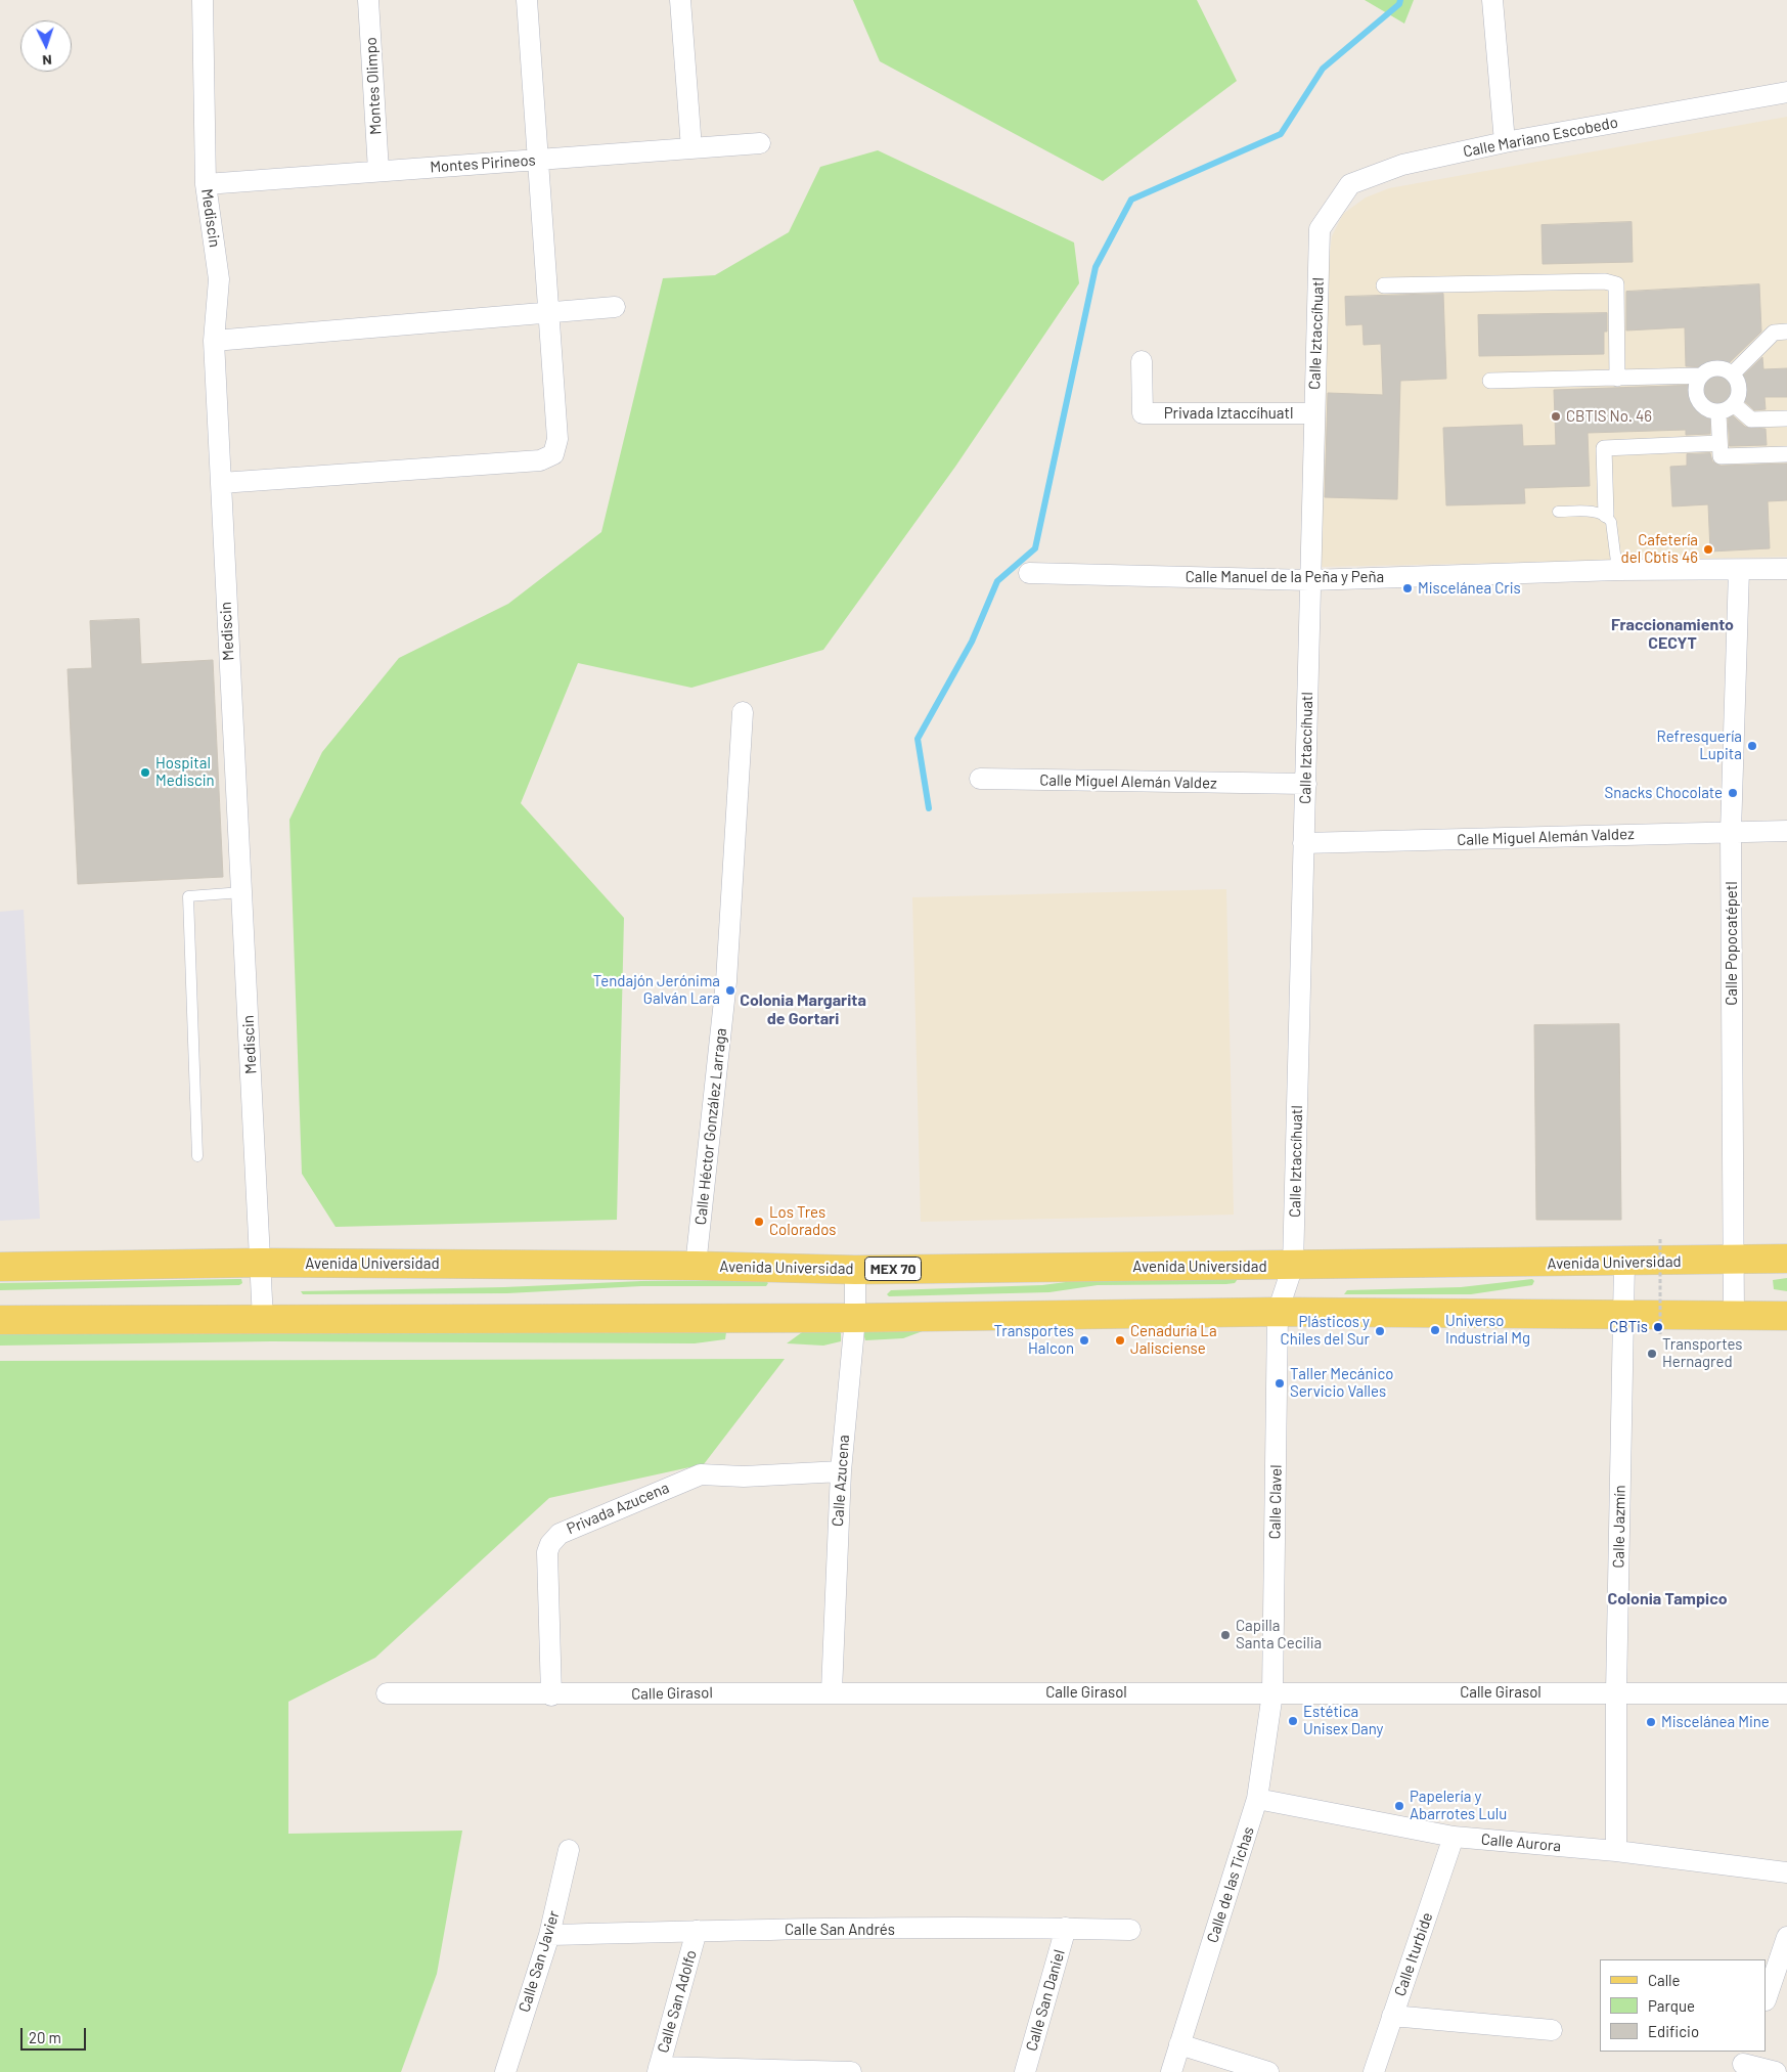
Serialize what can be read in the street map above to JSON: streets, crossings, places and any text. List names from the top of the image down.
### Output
{
  "streets": {
    "main road": ["Avenida Universidad", "MEX 70"],
    "street": [
      "Montes Olimpo",
      "Calle Mariano Escobedo",
      "Montes Pirineos",
      "Mediscin",
      "Calle Iztaccíhuatl",
      "Privada Iztaccíhuatl",
      "Calle Manuel de la Peña y Peña",
      "Calle Miguel Alemán Valdez",
      "Calle Popocatépetl",
      "Calle Héctor González Larraga",
      "Calle Azucena",
      "Calle Clavel",
      "Privada Azucena",
      "Calle Jazmín",
      "Calle Girasol",
      "Calle Aurora",
      "Calle de las Tichas",
      "Calle San Andrés",
      "Calle Iturbide",
      "Calle San Javier",
      "Calle San Daniel",
      "Calle San Adolfo"
    ]
  },
  "crossings": [
    ["Montes Olimpo", "Montes Pirineos"],
    ["Calle Mariano Escobedo", "Calle Iztaccíhuatl"],
    ["Montes Pirineos", "Mediscin"],
    ["Mediscin", "Avenida Universidad"],
    ["Calle Iztaccíhuatl", "Privada Iztaccíhuatl"],
    ["Calle Iztaccíhuatl", "Calle Manuel de la Peña y Peña"],
    ["Calle Iztaccíhuatl", "Calle Miguel Alemán Valdez"],
    ["Calle Iztaccíhuatl", "Avenida Universidad"],
    ["Calle Iztaccíhuatl", "Calle Clavel"],
    ["Calle Manuel de la Peña y Peña", "Calle Popocatépetl"],
    ["Calle Miguel Alemán Valdez", "Calle Popocatépetl"],
    ["Calle Popocatépetl", "Avenida Universidad"],
    ["Calle Héctor González Larraga", "Avenida Universidad"],
    ["Avenida Universidad", "Calle Azucena"],
    ["Avenida Universidad", "Calle Jazmín"],
    ["Calle Azucena", "Privada Azucena"],
    ["Calle Azucena", "Calle Girasol"],
    ["Calle Clavel", "Calle Girasol"],
    ["Calle Clavel", "Calle de las Tichas"],
    ["Privada Azucena", "Calle Girasol"],
    ["Calle Jazmín", "Calle Girasol"],
    ["Calle Jazmín", "Calle Aurora"],
    ["Calle Girasol", "Calle de las Tichas"],
    ["Calle Aurora", "Calle de las Tichas"],
    ["Calle Aurora", "Calle Iturbide"],
    ["Calle San Andrés", "Calle San Javier"],
    ["Calle San Andrés", "Calle San Daniel"],
    ["Calle San Andrés", "Calle San Adolfo"]
  ],
  "districts": ["Fraccionamiento CECYT", "Colonia Margarita de Gortari", "Colonia Tampico"],
  "places": [
    "CBTIS No. 46",
    "Cafetería del Cbtis 46",
    "Miscelánea Cris",
    "Refresquería Lupita",
    "Hospital Mediscin",
    "Snacks Chocolate",
    "Tendajón Jerónima Galván Lara",
    "Los Tres Colorados",
    "CBTis",
    "Universo Industrial Mg",
    "Plásticos y Chiles del Sur",
    "Transportes Halcon",
    "Cenaduría La Jalisciense",
    "Transportes Hernagred",
    "Taller Mecánico Servicio Valles",
    "Capilla Santa Cecilia",
    "Estética Unisex Dany",
    "Miscelánea Mine",
    "Papelería y Abarrotes Lulu"
  ],
  "legend": ["Calle", "Parque", "Edificio"],
  "scale_bar": "20 m",
  "north": "bottom"
}
